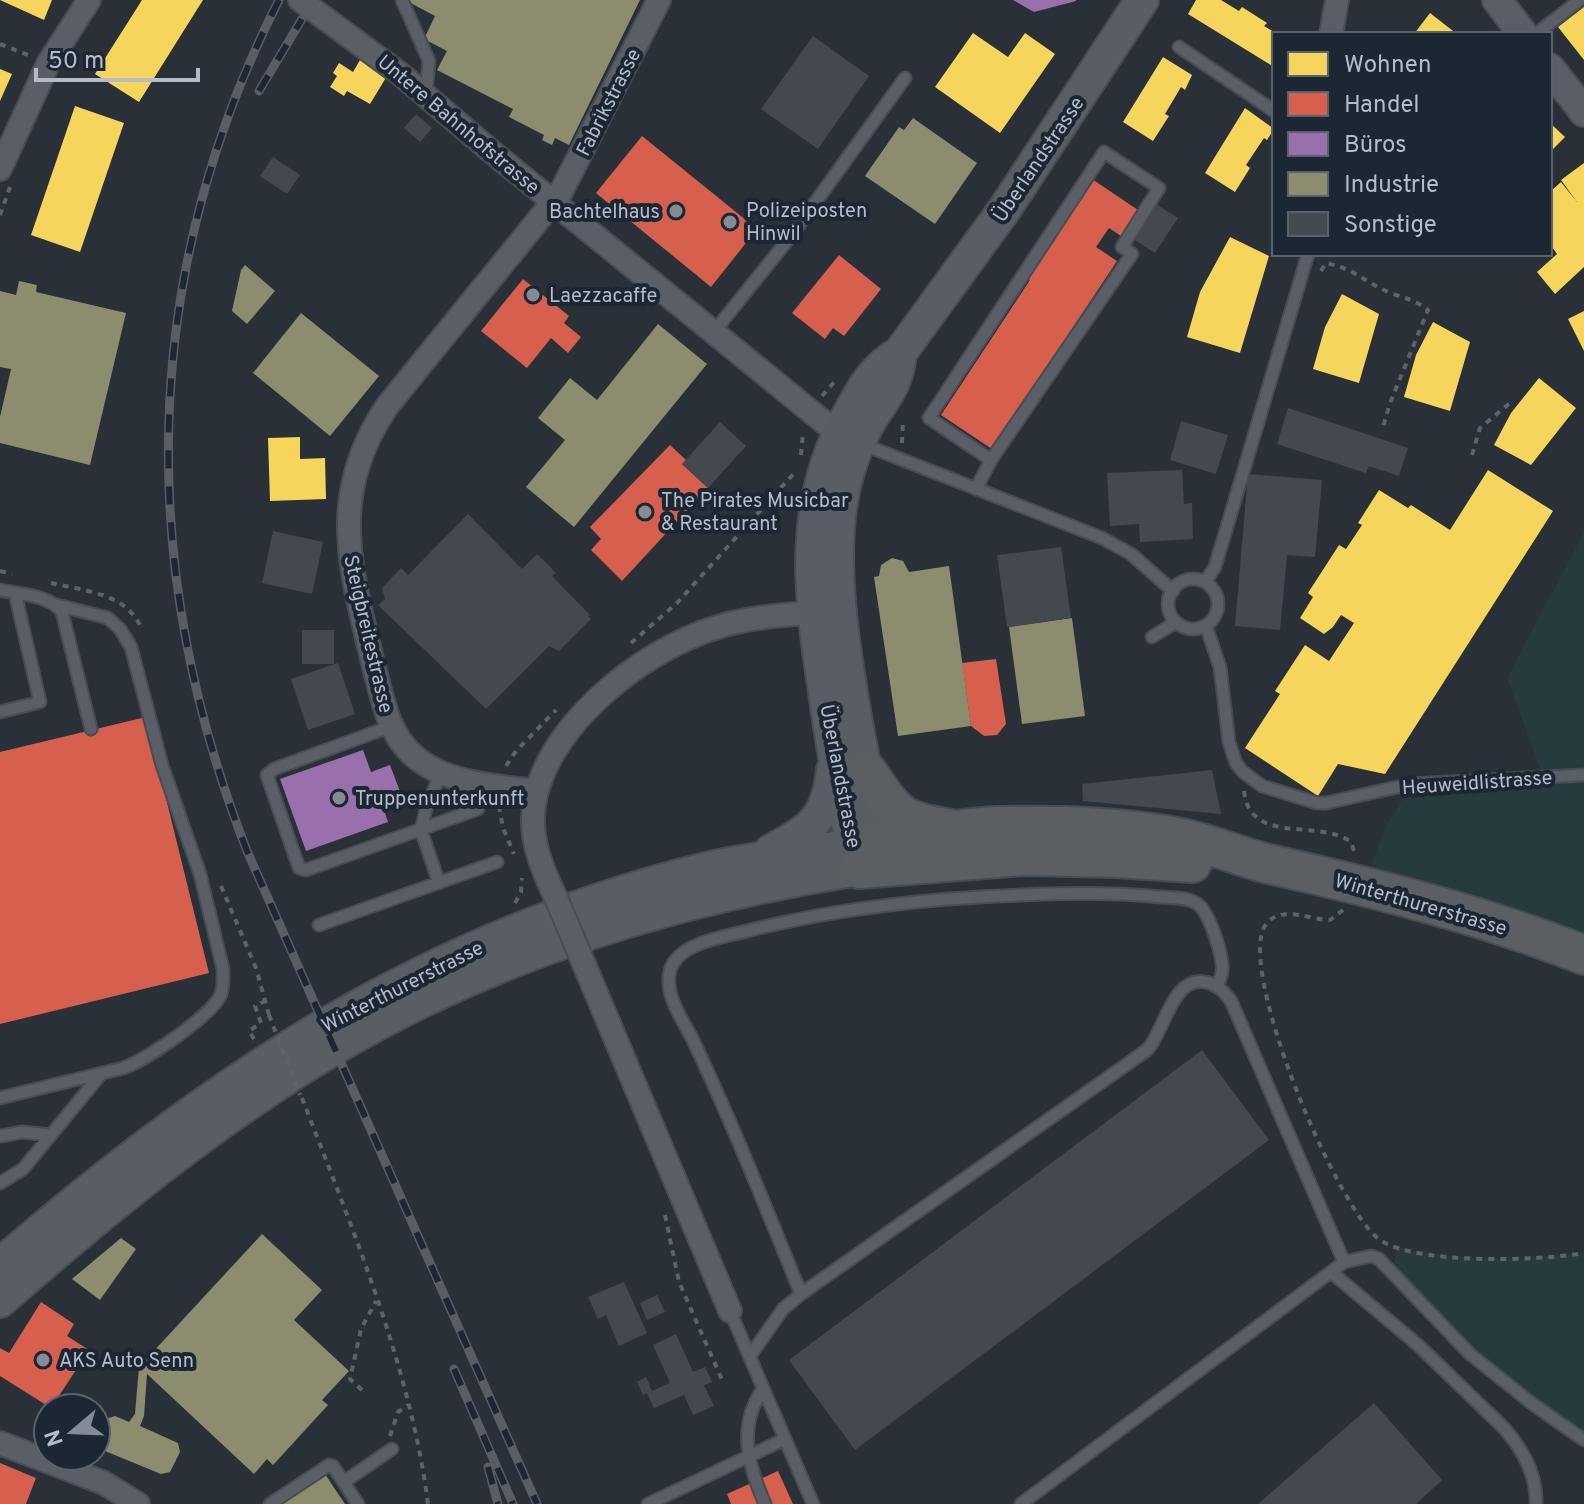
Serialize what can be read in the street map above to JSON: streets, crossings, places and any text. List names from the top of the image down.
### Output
{
  "streets": {
    "highway": ["Winterthurerstrasse"],
    "main road": ["Überlandstrasse"],
    "street": ["Fabrikstrasse", "Untere Bahnhofstrasse", "Steigbreitestrasse"],
    "lane": ["Heuweidlistrasse"]
  },
  "crossings": [
    ["Fabrikstrasse", "Untere Bahnhofstrasse"],
    ["Fabrikstrasse", "Steigbreitestrasse"],
    ["Untere Bahnhofstrasse", "Überlandstrasse"],
    ["Untere Bahnhofstrasse", "Steigbreitestrasse"],
    ["Überlandstrasse", "Winterthurerstrasse"]
  ],
  "places": [
    "Bachtelhaus",
    "Polizeiposten Hinwil",
    "Laezzacaffe",
    "The Pirates Musicbar & Restaurant",
    "Truppenunterkunft",
    "AKS Auto Senn"
  ],
  "legend": [
    "Wohnen",
    "Handel",
    "Büros",
    "Industrie",
    "Sonstige"
  ],
  "scale_bar": "50 m",
  "north": "left"
}
